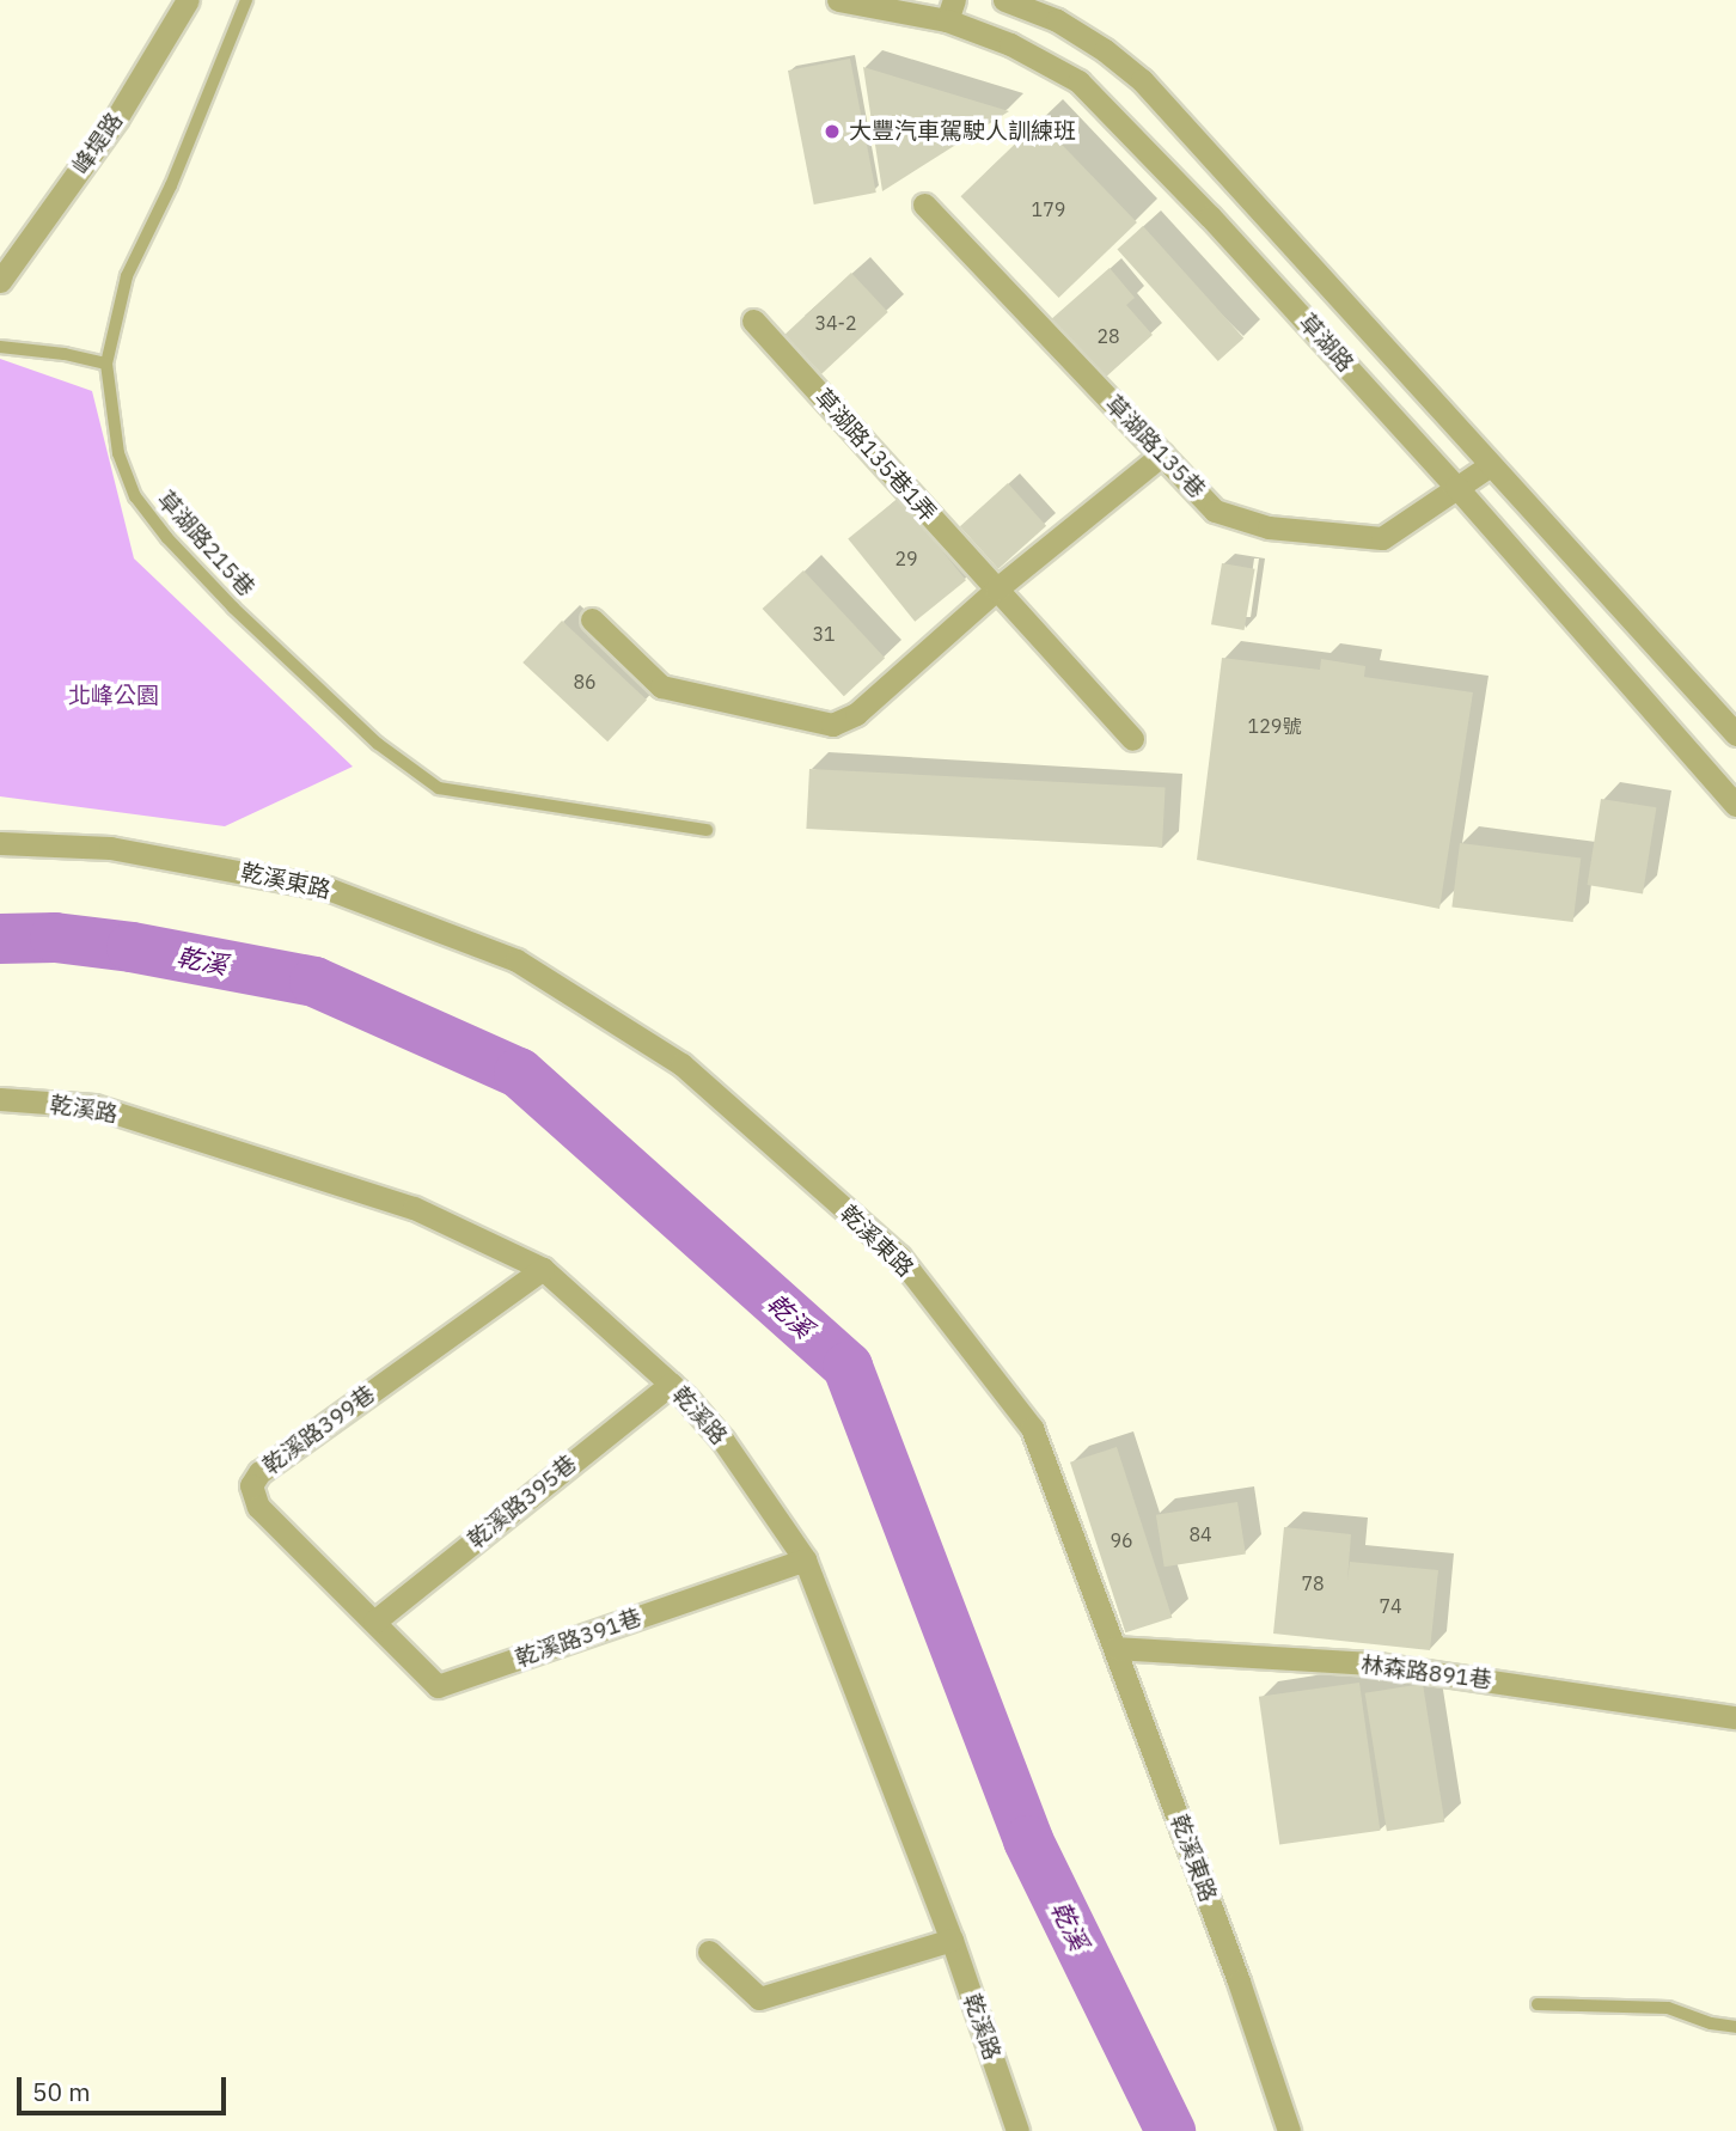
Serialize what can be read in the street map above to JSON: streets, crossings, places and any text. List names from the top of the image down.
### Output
{
  "streets": {
    "street": [
      "峰堤路",
      "草湖路",
      "草湖路135巷",
      "草湖路135巷1弄",
      "乾溪東路",
      "乾溪路",
      "乾溪路399巷",
      "乾溪路395巷",
      "乾溪路391巷",
      "林森路891巷"
    ],
    "lane": ["草湖路215巷"]
  },
  "crossings": [
    ["草湖路", "草湖路135巷"],
    ["乾溪東路", "林森路891巷"],
    ["乾溪路", "乾溪路399巷"],
    ["乾溪路", "乾溪路395巷"],
    ["乾溪路", "乾溪路391巷"],
    ["乾溪路399巷", "乾溪路395巷"],
    ["乾溪路399巷", "乾溪路391巷"],
    ["乾溪路395巷", "乾溪路391巷"]
  ],
  "water": ["乾溪"],
  "parks": ["北峰公園"],
  "places": ["大豐汽車駕駛人訓練班"],
  "house_numbers": [
    "179",
    "34-2",
    "28",
    "29",
    "31",
    "86",
    "129號",
    "84",
    "96",
    "78",
    "74"
  ],
  "scale_bar": "50 m"
}
